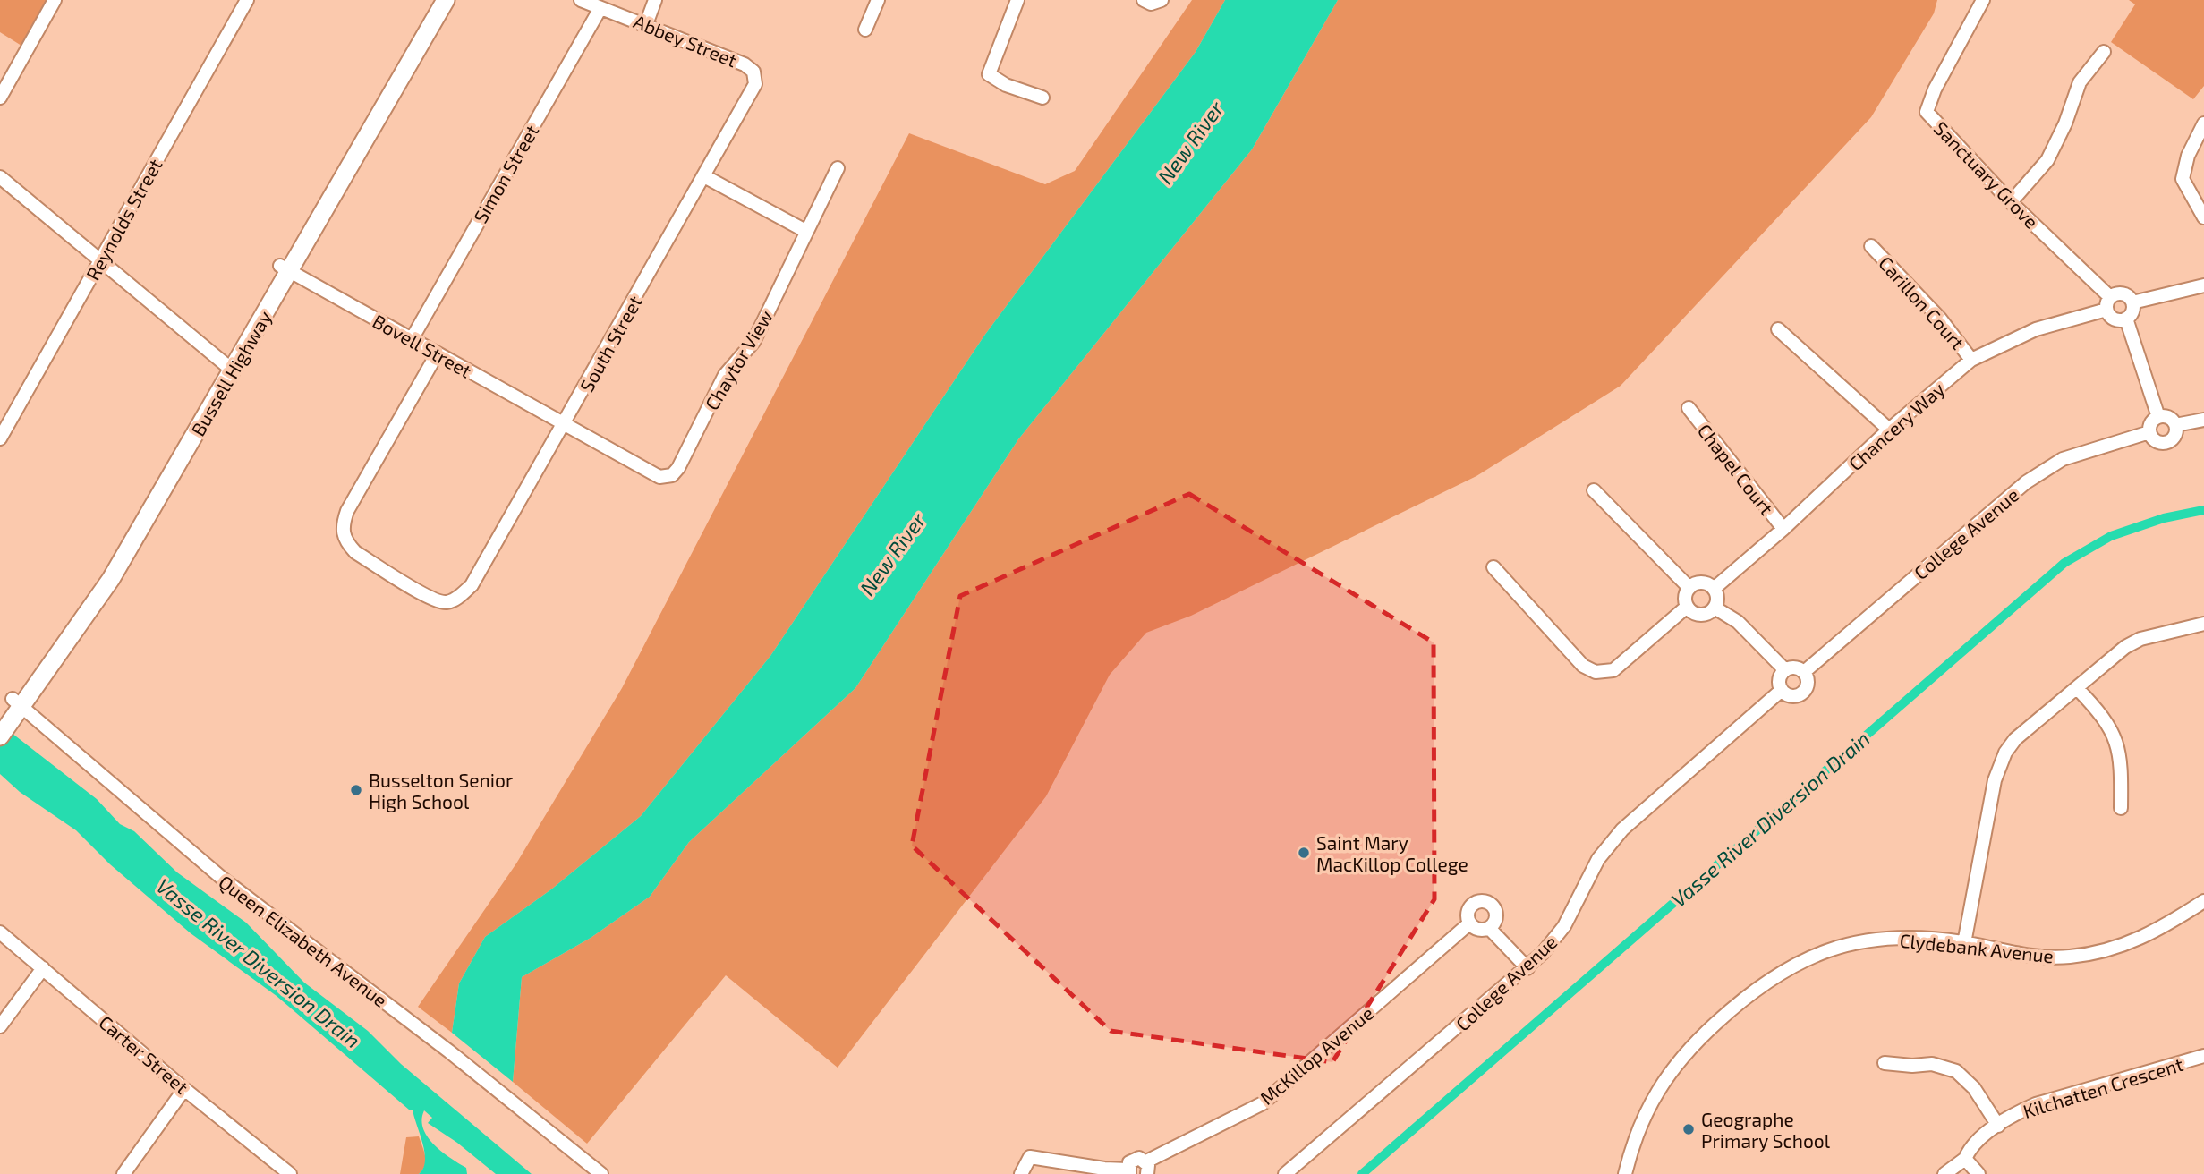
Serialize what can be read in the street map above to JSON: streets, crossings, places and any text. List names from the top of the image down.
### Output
{
  "streets": {
    "main road": ["Bussell Highway"],
    "street": [
      "Abbey Street",
      "Simon Street",
      "Sanctuary Grove",
      "Reynolds Street",
      "Carillon Court",
      "South Street",
      "Bovell Street",
      "Chaytor View",
      "Chancery Way",
      "Chapel Court",
      "College Avenue",
      "Queen Elizabeth Avenue",
      "Clydebank Avenue",
      "Carter Street",
      "McKillop Avenue",
      "Kilchatten Crescent"
    ]
  },
  "crossings": [
    ["Abbey Street", "Simon Street"],
    ["Abbey Street", "South Street"],
    ["Simon Street", "Bovell Street"],
    ["Sanctuary Grove", "Chancery Way"],
    ["Carillon Court", "Chancery Way"],
    ["South Street", "Bovell Street"],
    ["South Street", "Chaytor View"],
    ["Bovell Street", "Chaytor View"],
    ["Bovell Street", "Bussell Highway"],
    ["Bussell Highway", "Queen Elizabeth Avenue"],
    ["Chancery Way", "Chapel Court"]
  ],
  "water": ["New River", "Vasse River Diversion Drain"],
  "places": ["Busselton Senior High School", "Saint Mary MacKillop College", "Geographe Primary School"]
}
